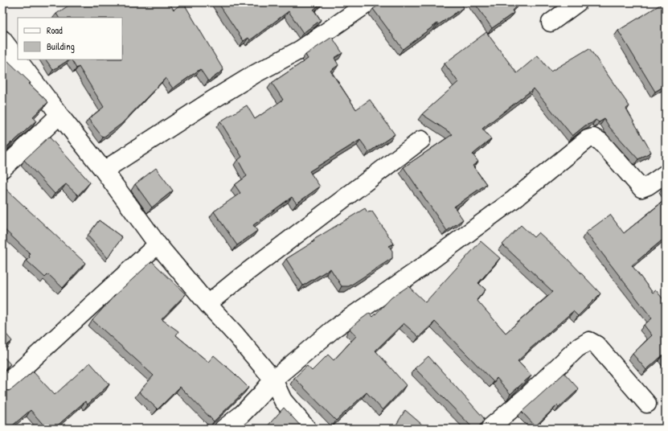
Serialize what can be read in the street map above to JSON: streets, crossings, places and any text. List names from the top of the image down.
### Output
{
  "legend": ["Road", "Building"]
}
